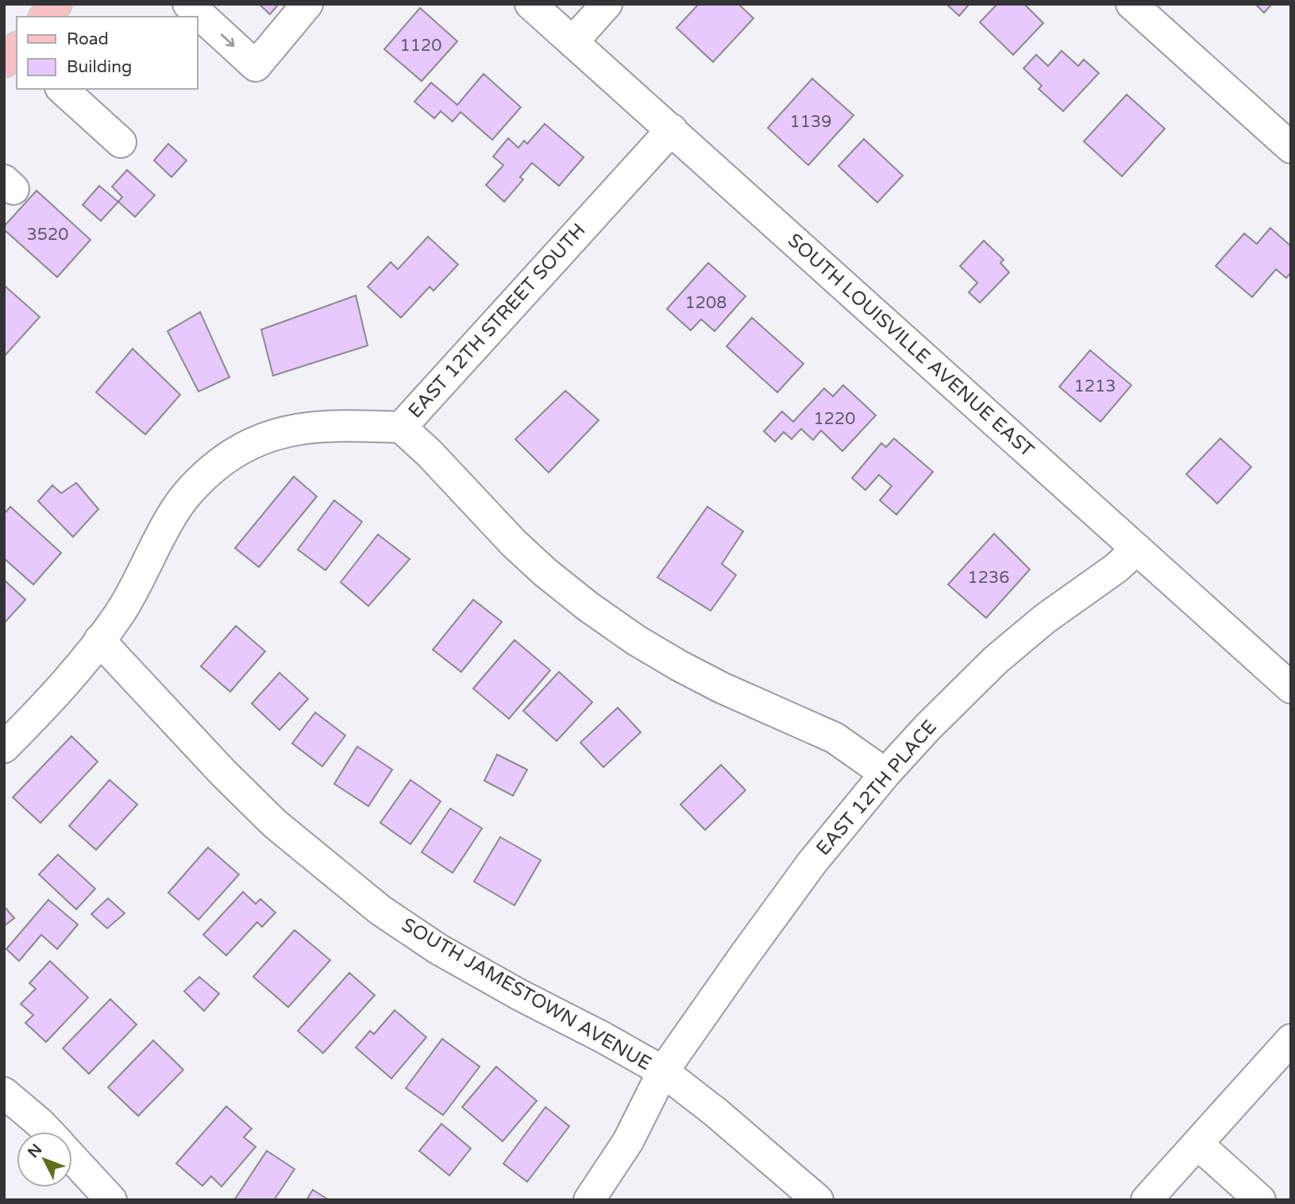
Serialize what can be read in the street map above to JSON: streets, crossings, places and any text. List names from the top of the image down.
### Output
{
  "streets": {
    "street": [
      "EAST 12TH STREET SOUTH",
      "SOUTH LOUISVILLE AVENUE EAST",
      "EAST 12TH PLACE",
      "SOUTH JAMESTOWN AVENUE"
    ]
  },
  "crossings": [
    ["EAST 12TH STREET SOUTH", "SOUTH LOUISVILLE AVENUE EAST"],
    ["EAST 12TH STREET SOUTH", "SOUTH JAMESTOWN AVENUE"],
    ["SOUTH LOUISVILLE AVENUE EAST", "EAST 12TH PLACE"],
    ["EAST 12TH PLACE", "SOUTH JAMESTOWN AVENUE"]
  ],
  "house_numbers": [
    "1120",
    "1139",
    "3520",
    "1208",
    "1213",
    "1220",
    "1236"
  ],
  "legend": ["Road", "Building"],
  "north": "top left"
}
